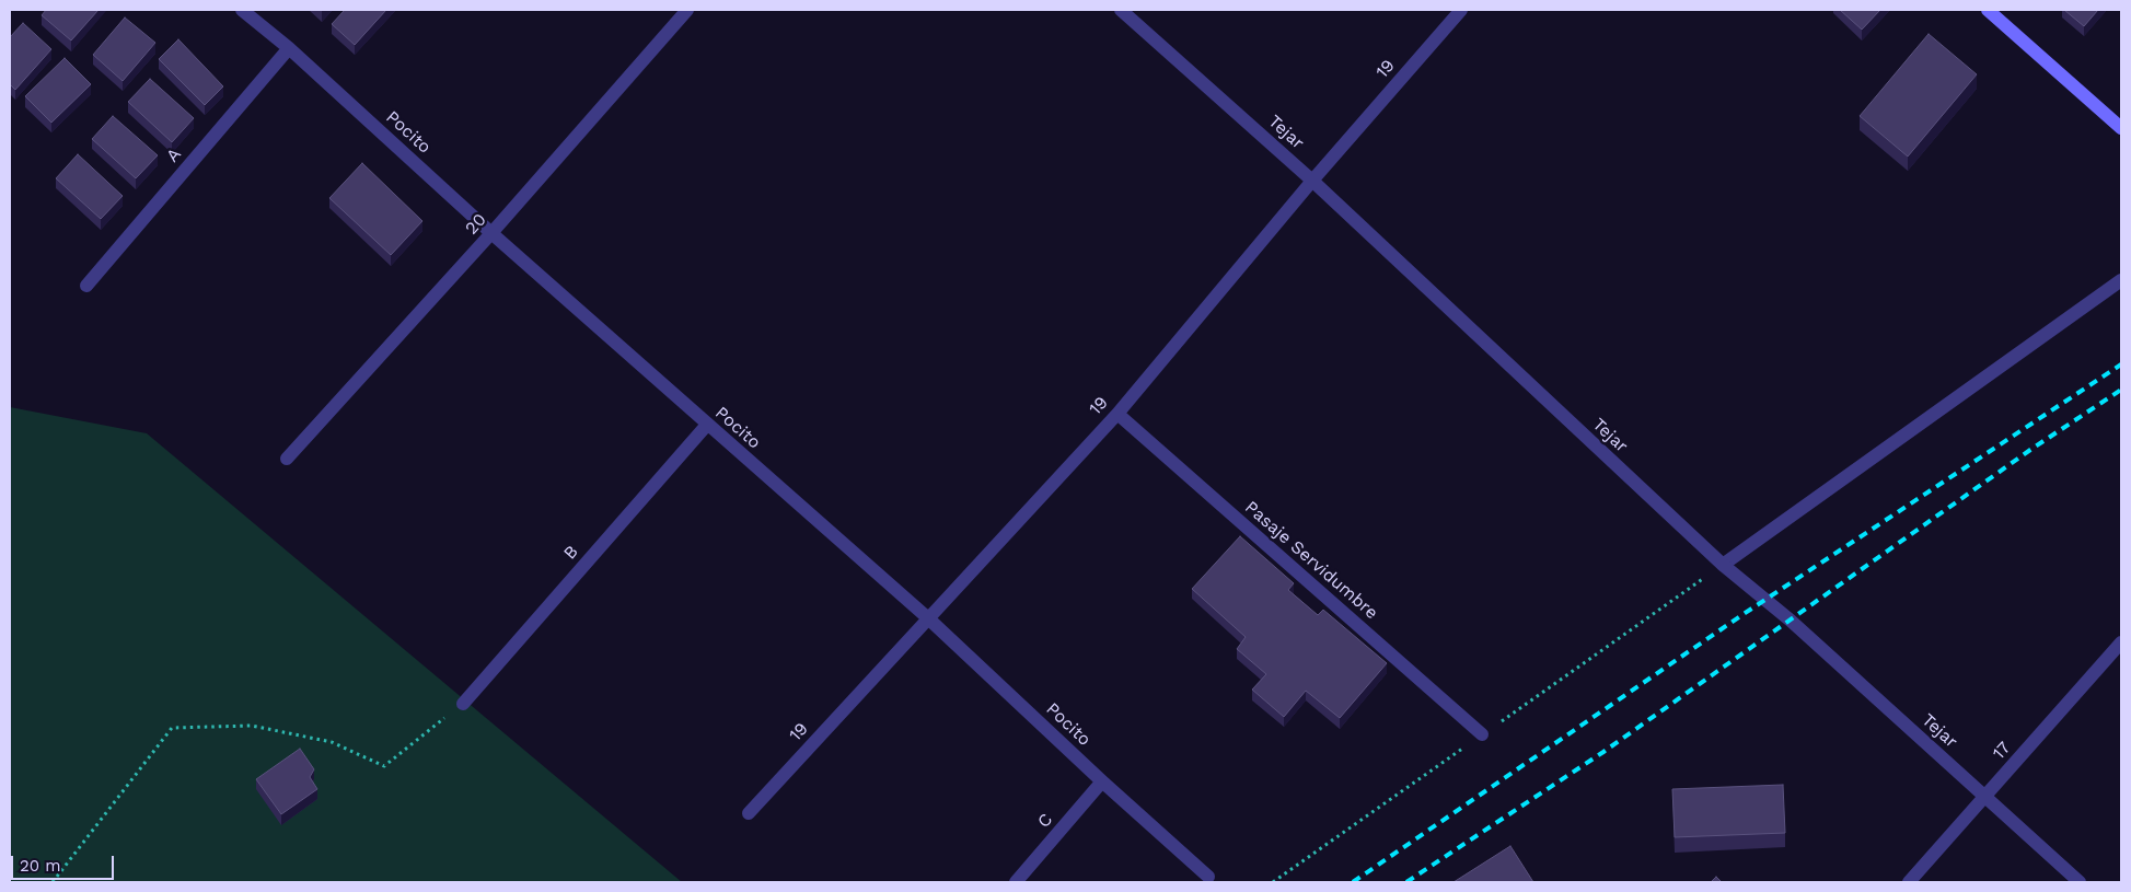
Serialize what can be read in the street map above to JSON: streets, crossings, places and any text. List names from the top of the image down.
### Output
{
  "streets": {
    "street": [
      "19",
      "Pocito",
      "Tejar",
      "A",
      "20",
      "B",
      "Pasaje Servidumbre",
      "17",
      "C"
    ]
  },
  "crossings": [
    ["19", "Pocito"],
    ["19", "Tejar"],
    ["19", "Pasaje Servidumbre"],
    ["Pocito", "A"],
    ["Pocito", "20"],
    ["Pocito", "B"],
    ["Pocito", "C"],
    ["Tejar", "17"]
  ],
  "scale_bar": "20 m"
}
